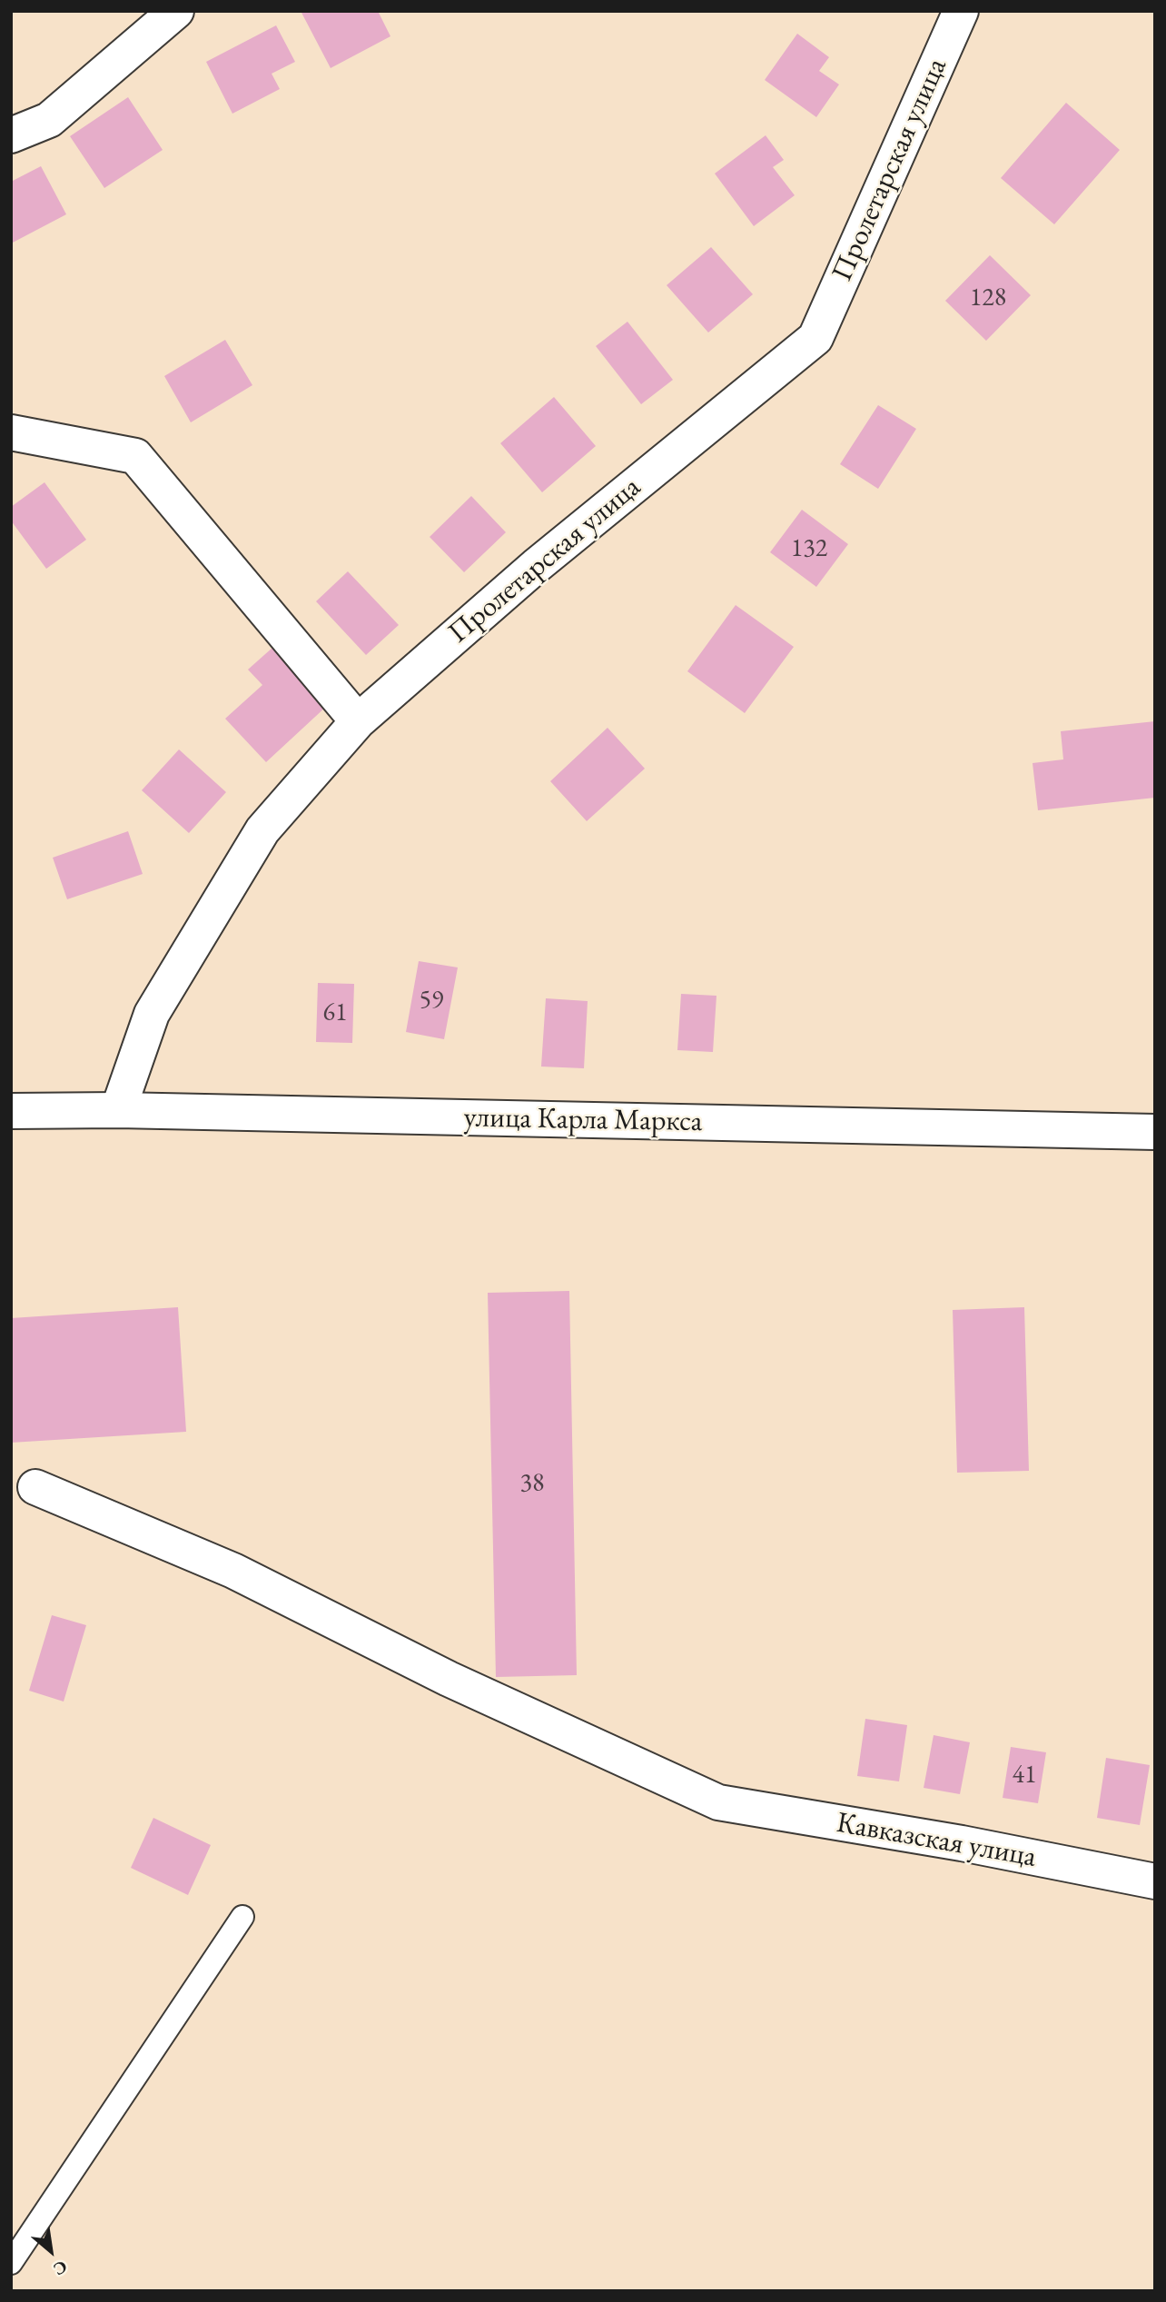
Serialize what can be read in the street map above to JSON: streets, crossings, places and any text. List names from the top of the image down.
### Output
{
  "streets": {
    "street": ["Пролетарская улица", "улица Карла Маркса", "Кавказская улица"]
  },
  "crossings": [
    ["Пролетарская улица", "улица Карла Маркса"]
  ],
  "house_numbers": [
    "128",
    "132",
    "59",
    "61",
    "38",
    "41"
  ],
  "north": "bottom right"
}
